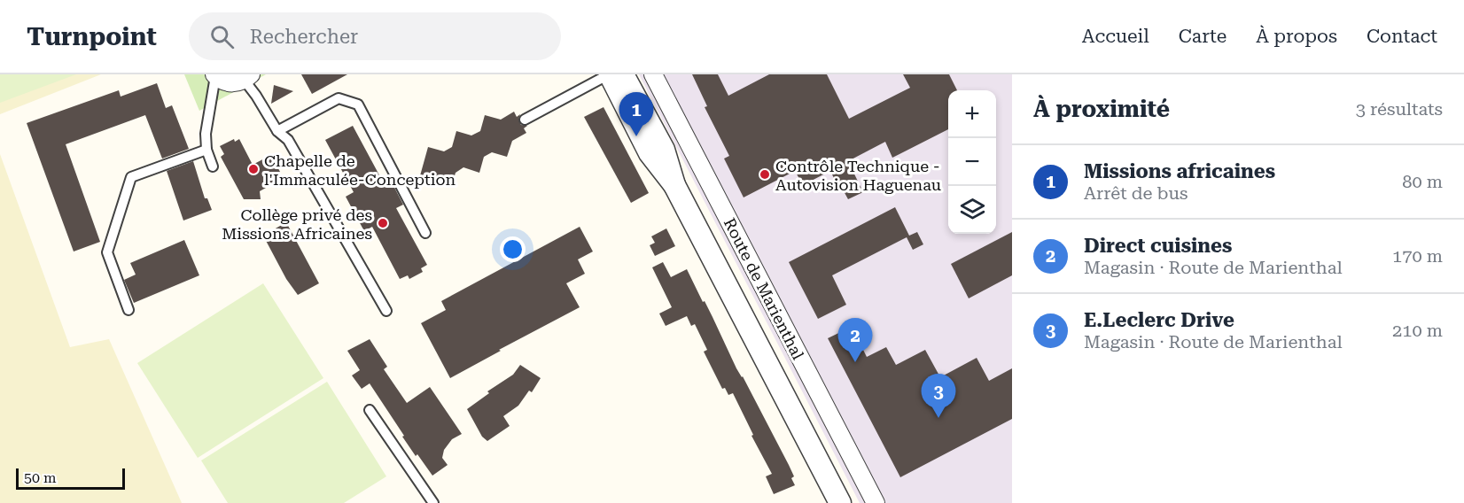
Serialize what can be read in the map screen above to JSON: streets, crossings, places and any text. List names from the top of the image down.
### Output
{
  "streets": {
    "street": ["Route de Marienthal"]
  },
  "places": ["Chapelle de l'Immaculée-Conception", "Contrôle Technique - Autovision Haguenau", "Collège privé des Missions Africaines"],
  "scale_bar": "50 m",
  "page": {
    "header": "Turnpoint",
    "search": "Rechercher",
    "nav": [
      "Accueil",
      "Carte",
      "À propos",
      "Contact"
    ],
    "heading": ["À proximité", "3 résultats"],
    "map_buttons": ["+", "−"],
    "pins": ["1", "2", "3"],
    "list": [
      {
        "mark": "1",
        "name": "Missions africaines",
        "note": "Arrêt de bus",
        "value": "80 m"
      },
      {
        "mark": "2",
        "name": "Direct cuisines",
        "note": "Magasin · Route de Marienthal",
        "value": "170 m"
      },
      {
        "mark": "3",
        "name": "E.Leclerc Drive",
        "note": "Magasin · Route de Marienthal",
        "value": "210 m"
      }
    ],
    "scale": "50 m"
  }
}
